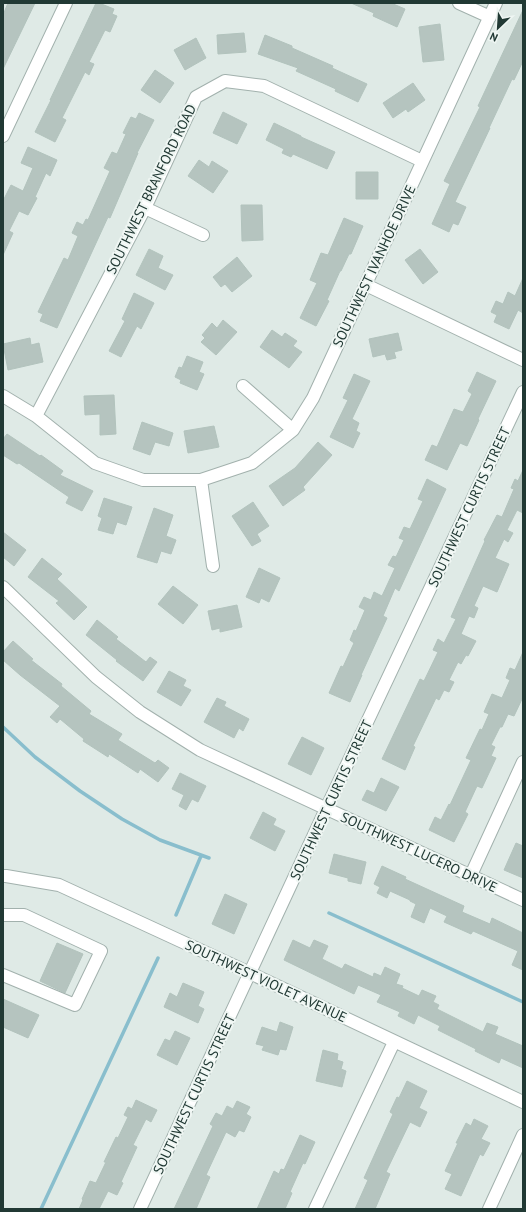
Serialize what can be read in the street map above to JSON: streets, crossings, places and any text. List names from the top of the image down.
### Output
{
  "streets": {
    "street": [
      "SOUTHWEST BRANFORD ROAD",
      "SOUTHWEST IVANHOE DRIVE",
      "SOUTHWEST CURTIS STREET",
      "SOUTHWEST LUCERO DRIVE",
      "SOUTHWEST VIOLET AVENUE"
    ]
  },
  "crossings": [
    ["SOUTHWEST BRANFORD ROAD", "SOUTHWEST IVANHOE DRIVE"],
    ["SOUTHWEST CURTIS STREET", "SOUTHWEST LUCERO DRIVE"],
    ["SOUTHWEST CURTIS STREET", "SOUTHWEST VIOLET AVENUE"]
  ],
  "north": "bottom left"
}
